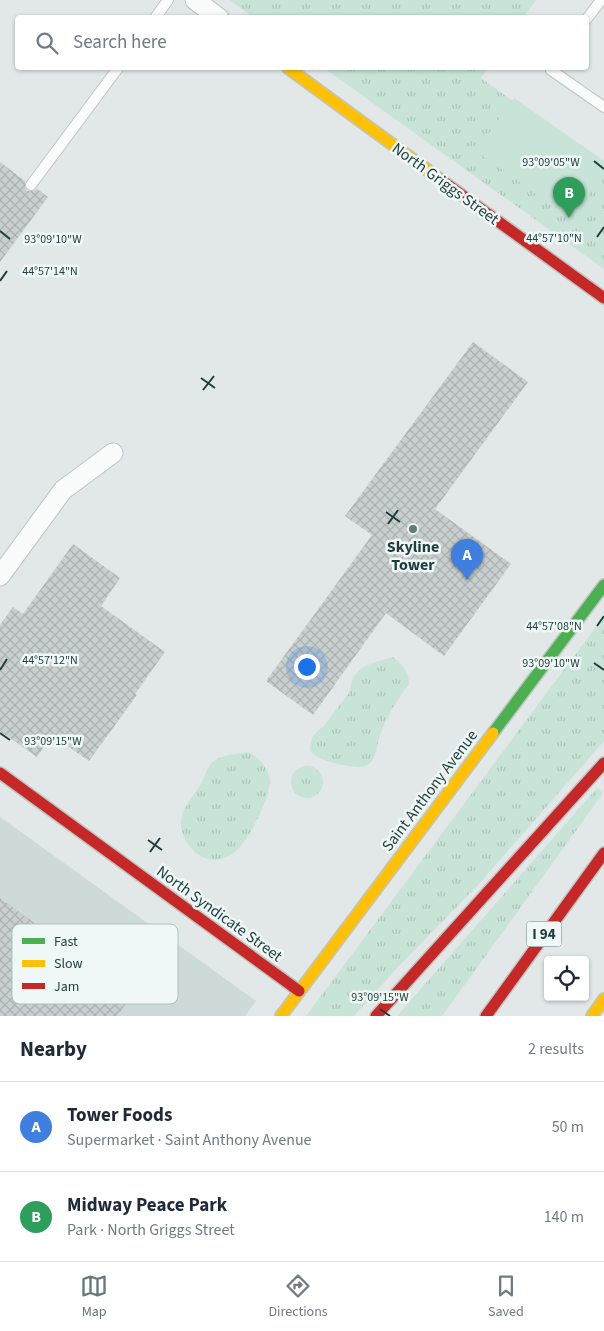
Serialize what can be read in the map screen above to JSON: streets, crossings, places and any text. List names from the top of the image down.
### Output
{
  "streets": {
    "main road": [
      "North Griggs Street",
      "Saint Anthony Avenue",
      "North Syndicate Street",
      "I 94"
    ]
  },
  "crossings": [
    ["Saint Anthony Avenue", "North Syndicate Street"]
  ],
  "places": ["Skyline Tower"],
  "legend": ["Fast", "Slow", "Jam"],
  "page": {
    "search": "Search here",
    "pins": ["B", "A"],
    "heading": ["Nearby", "2 results"],
    "list": [
      {
        "mark": "A",
        "name": "Tower Foods",
        "note": "Supermarket · Saint Anthony Avenue",
        "value": "50 m"
      },
      {
        "mark": "B",
        "name": "Midway Peace Park",
        "note": "Park · North Griggs Street",
        "value": "140 m"
      }
    ],
    "nav": ["Map", "Directions", "Saved"]
  },
  "coordinates": [
    "93°09'05\"W",
    "44°57'10\"N",
    "93°09'10\"W",
    "44°57'14\"N",
    "44°57'08\"N",
    "44°57'12\"N",
    "93°09'15\"W"
  ]
}
